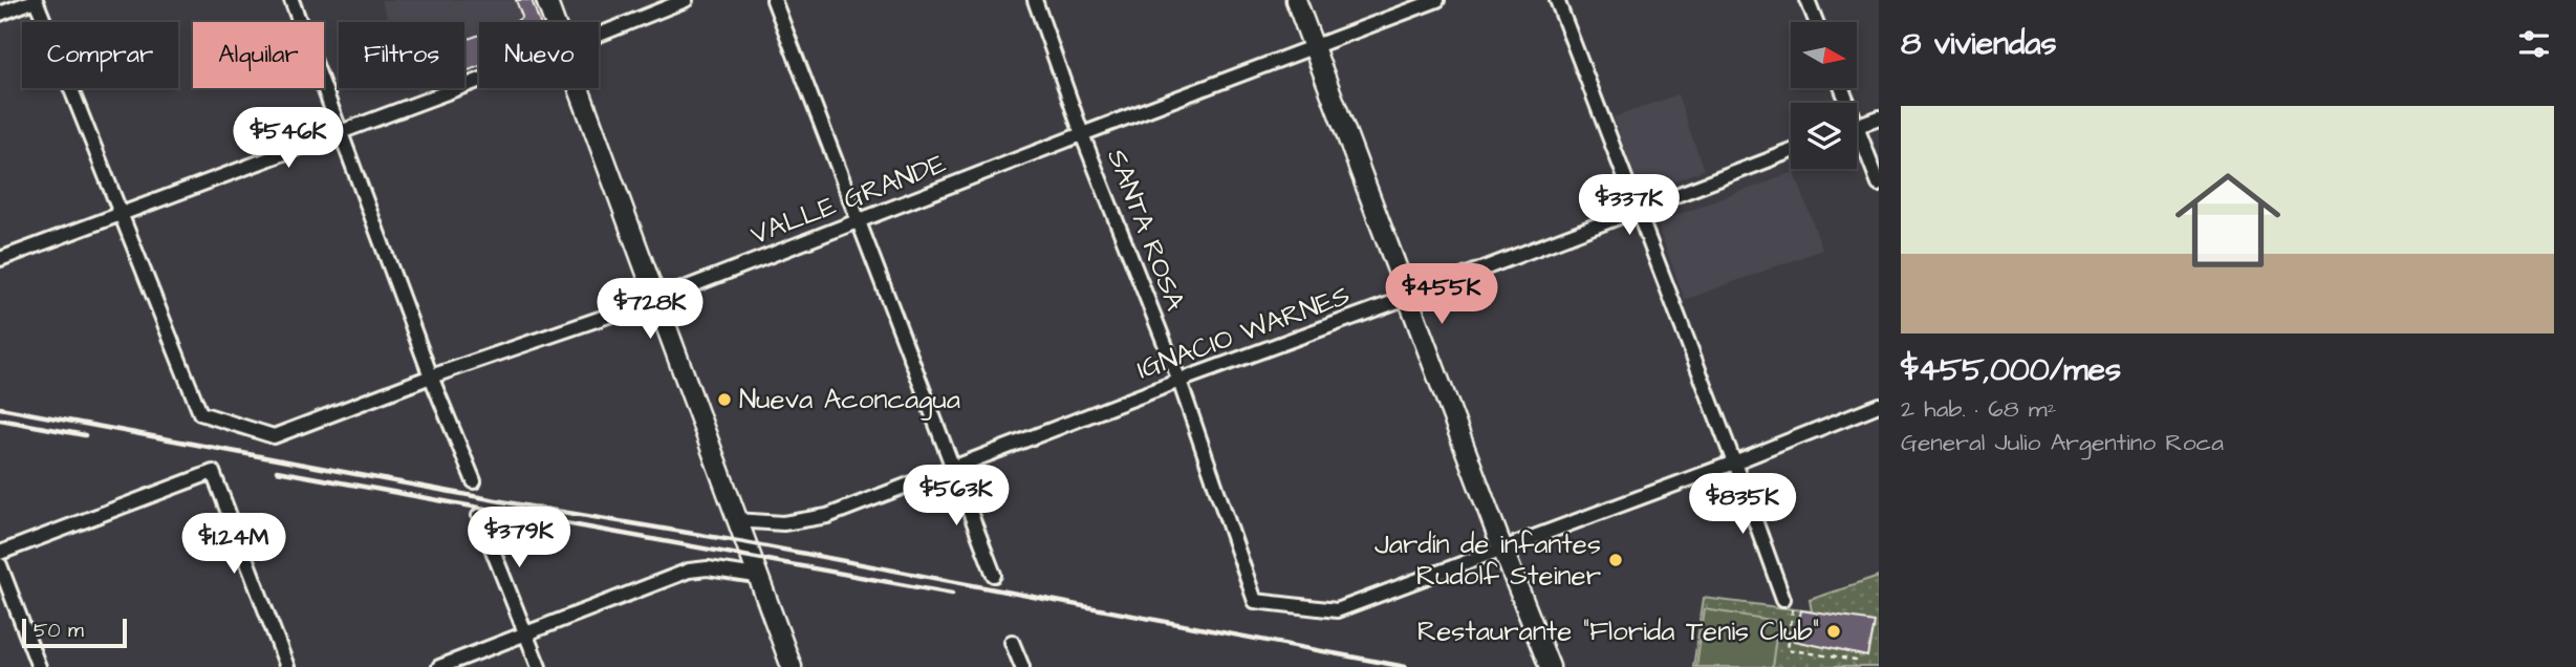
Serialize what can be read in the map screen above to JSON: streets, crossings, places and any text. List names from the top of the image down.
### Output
{
  "streets": {
    "street": ["VALLE GRANDE", "SANTA ROSA", "IGNACIO WARNES"]
  },
  "crossings": [
    ["VALLE GRANDE", "SANTA ROSA"],
    ["SANTA ROSA", "IGNACIO WARNES"]
  ],
  "places": ["Nueva Aconcagua", "Jardín de infantes Rudolf Steiner", "Restaurante \"Florida Tenis Club\""],
  "scale_bar": "50 m",
  "north": "right",
  "page": {
    "heading": "8 viviendas",
    "chip": [
      "Comprar",
      "Alquilar",
      "Filtros",
      "Nuevo"
    ],
    "list": [
      {
        "name": "$455,000/mes",
        "note": "2 hab. · 68 m² · General Julio Argentino Roca"
      }
    ],
    "price": [
      "$546K",
      "$337K",
      "$455K",
      "$728K",
      "$563K",
      "$835K",
      "$379K",
      "$1.24M"
    ],
    "scale": "50 m"
  }
}
